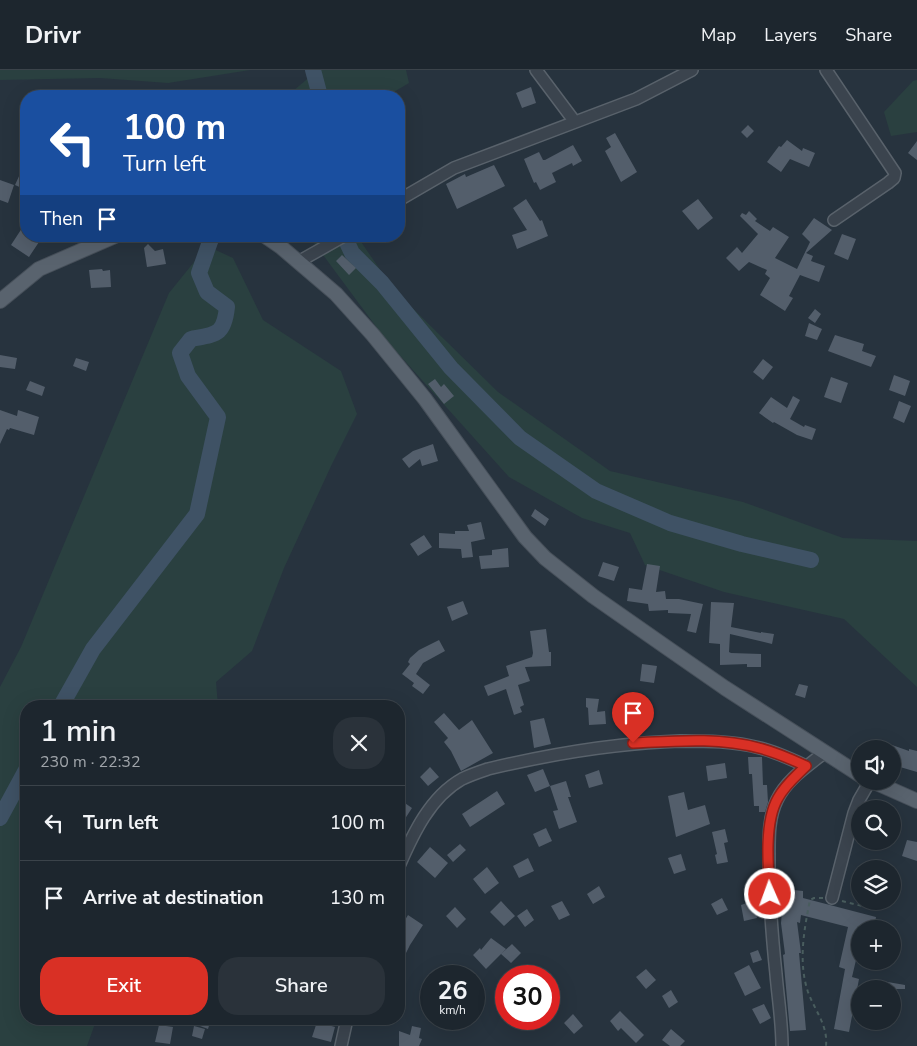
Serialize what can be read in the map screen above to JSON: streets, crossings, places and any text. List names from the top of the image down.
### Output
{
  "page": {
    "header": "Drivr",
    "nav": ["Map", "Layers", "Share"],
    "turn": ["100 m", "Turn left"],
    "then": "Then",
    "heading": ["1 min", "230 m · 22:32"],
    "map_buttons": ["+", "−"],
    "list": [
      {
        "name": "Turn left",
        "value": "100 m"
      },
      {
        "name": "Arrive at destination",
        "value": "130 m"
      }
    ],
    "buttons": ["Exit", "Share"],
    "speed": "26 km/h",
    "limit": "30"
  }
}
